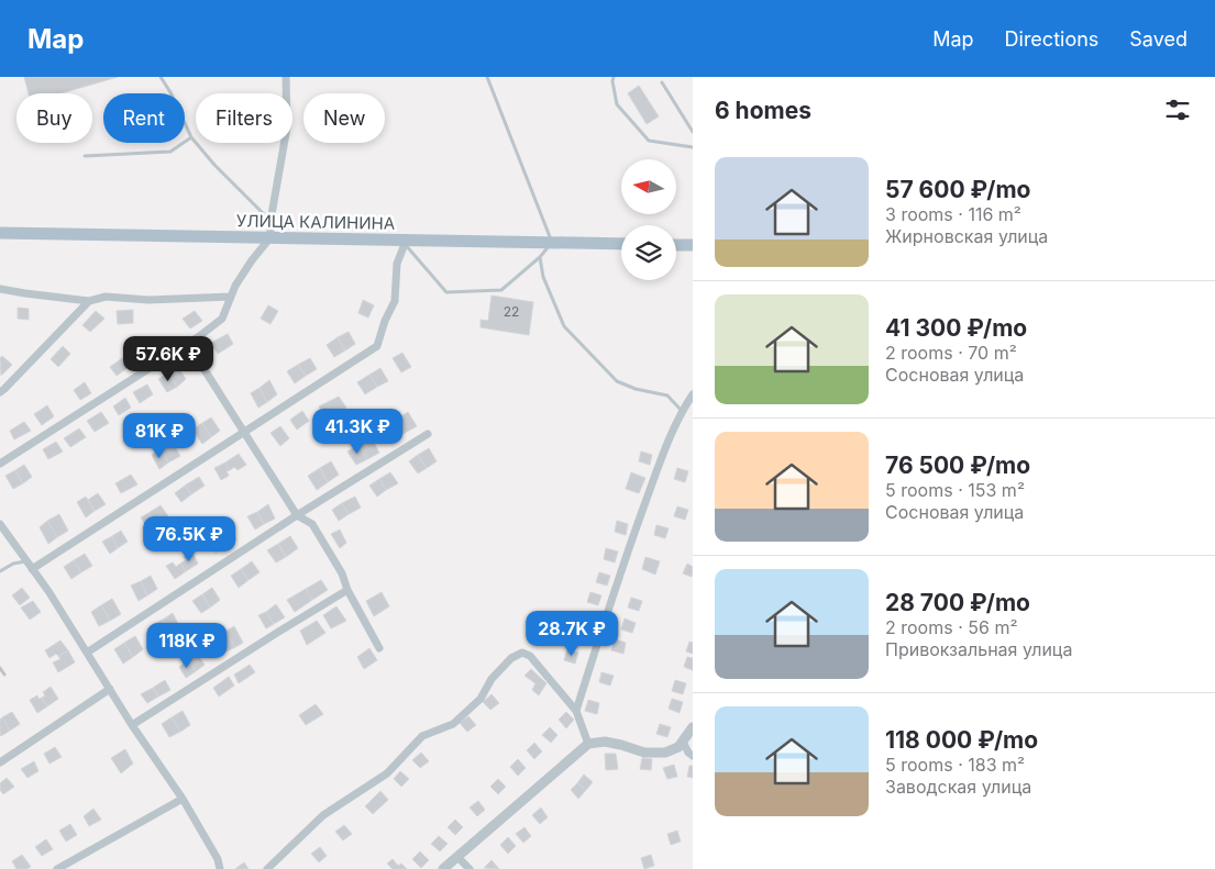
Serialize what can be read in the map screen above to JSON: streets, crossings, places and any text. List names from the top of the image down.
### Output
{
  "streets": {
    "main road": ["УЛИЦА КАЛИНИНА"]
  },
  "house_numbers": ["22"],
  "north": "left",
  "page": {
    "header": "Map",
    "nav": ["Map", "Directions", "Saved"],
    "heading": "6 homes",
    "chip": [
      "Buy",
      "Rent",
      "Filters",
      "New"
    ],
    "list": [
      {
        "name": "57 600 ₽/mo",
        "note": "3 rooms · 116 m² · Жирновская улица"
      },
      {
        "name": "41 300 ₽/mo",
        "note": "2 rooms · 70 m² · Сосновая улица"
      },
      {
        "name": "76 500 ₽/mo",
        "note": "5 rooms · 153 m² · Сосновая улица"
      },
      {
        "name": "28 700 ₽/mo",
        "note": "2 rooms · 56 m² · Привокзальная улица"
      },
      {
        "name": "118 000 ₽/mo",
        "note": "5 rooms · 183 m² · Заводская улица"
      }
    ],
    "price": [
      "57.6K ₽",
      "41.3K ₽",
      "81K ₽",
      "76.5K ₽",
      "28.7K ₽",
      "118K ₽"
    ]
  }
}
